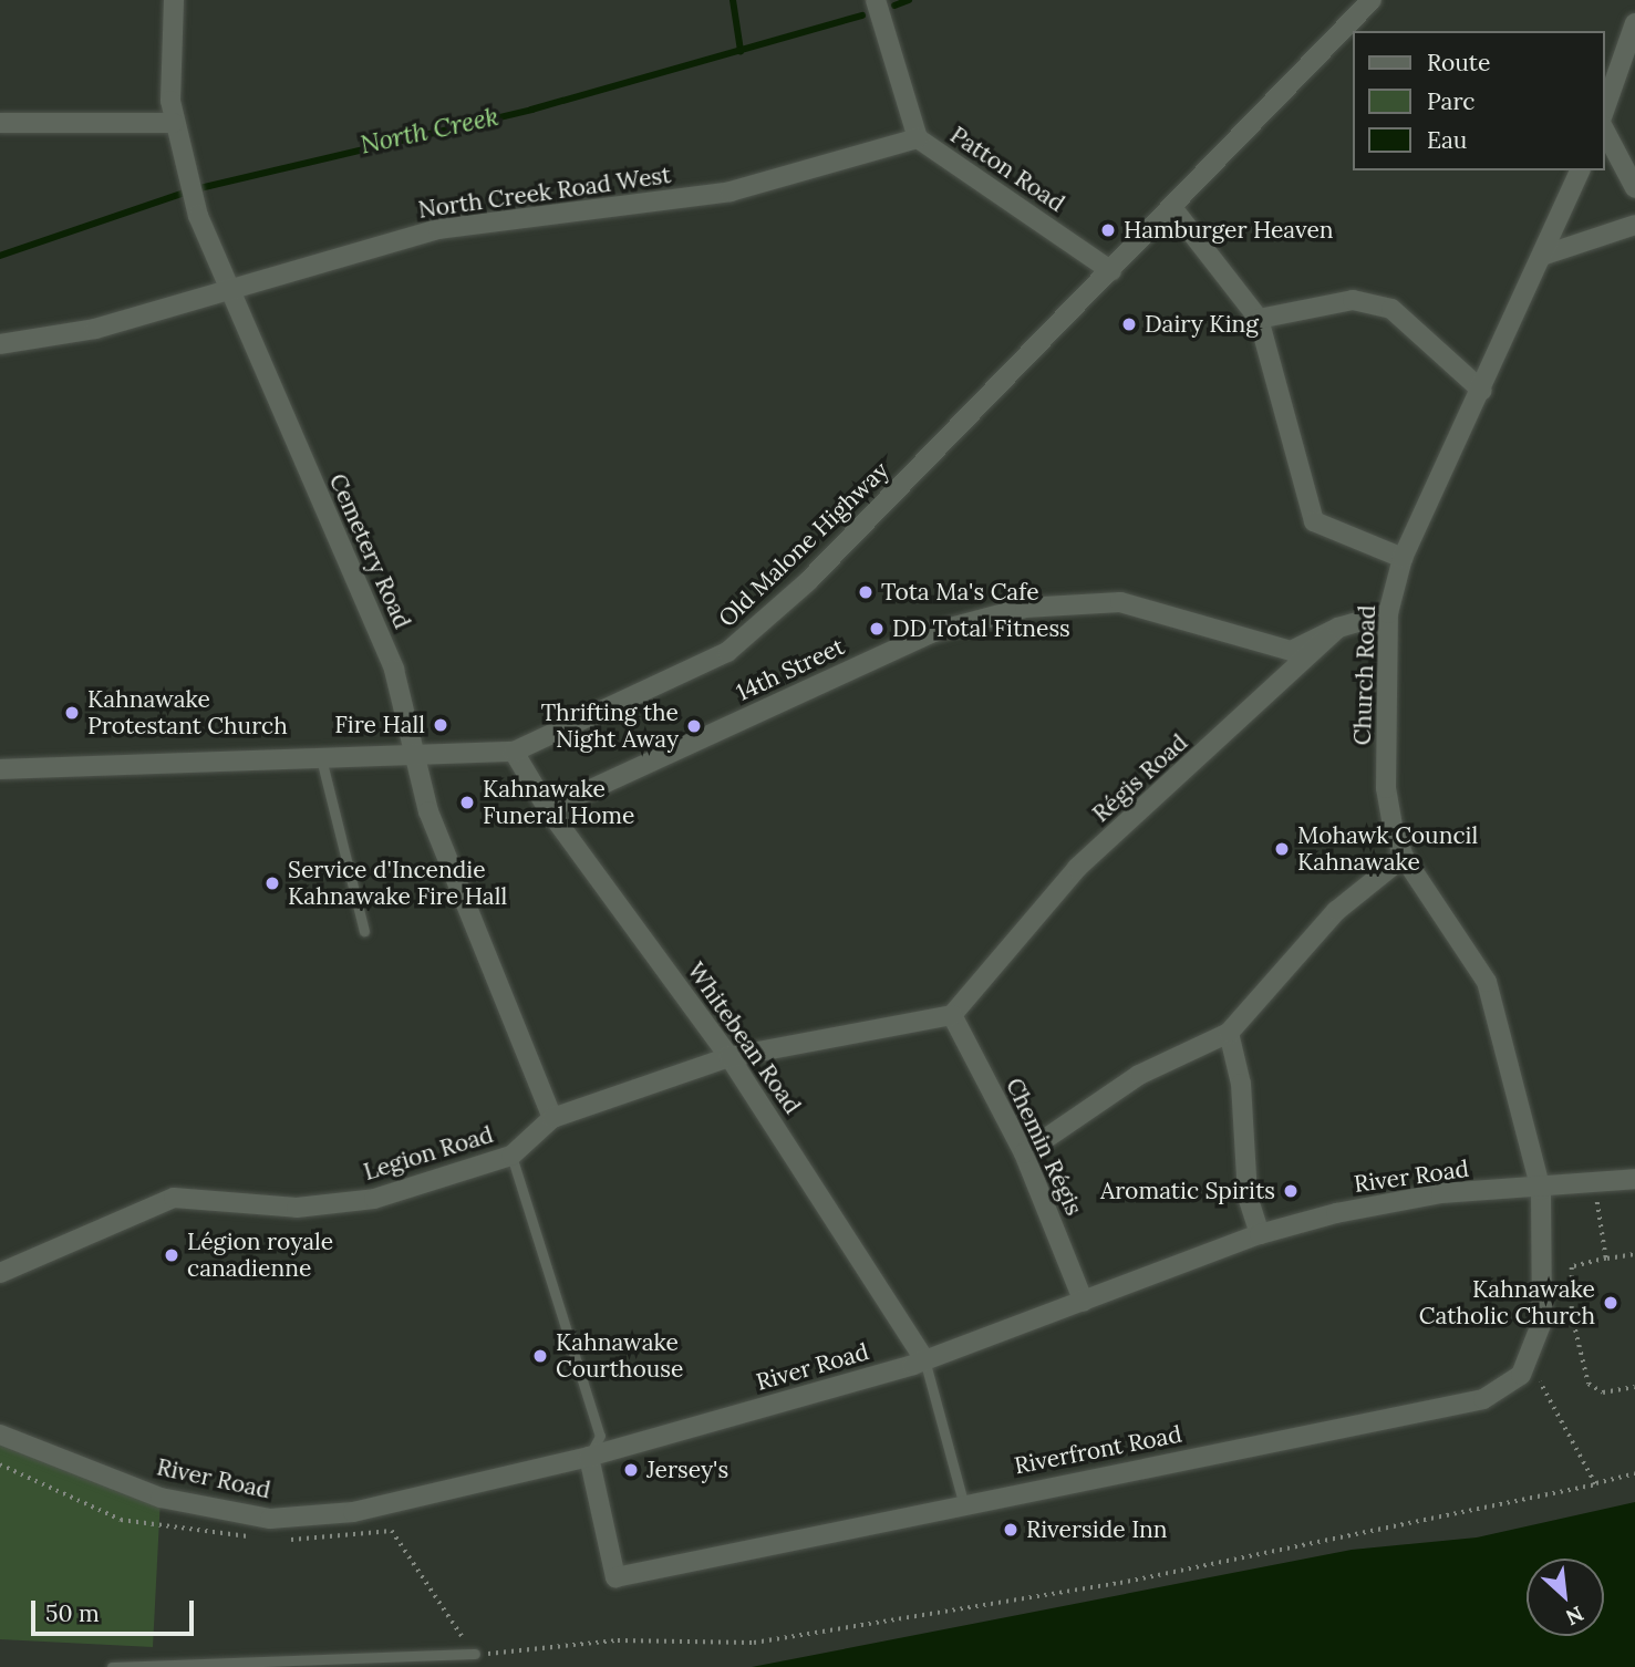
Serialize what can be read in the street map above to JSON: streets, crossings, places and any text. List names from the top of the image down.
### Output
{
  "streets": {
    "street": [
      "Patton Road",
      "North Creek Road West",
      "Old Malone Highway",
      "Cemetery Road",
      "14th Street",
      "Church Road",
      "Régis Road",
      "Whitebean Road",
      "Chemin Régis",
      "Legion Road",
      "River Road",
      "Riverfront Road"
    ]
  },
  "crossings": [
    ["Patton Road", "North Creek Road West"],
    ["Patton Road", "Old Malone Highway"],
    ["North Creek Road West", "Cemetery Road"],
    ["Old Malone Highway", "Cemetery Road"],
    ["Old Malone Highway", "Whitebean Road"],
    ["Cemetery Road", "Legion Road"],
    ["14th Street", "Régis Road"],
    ["14th Street", "Whitebean Road"],
    ["Church Road", "Régis Road"],
    ["Church Road", "River Road"],
    ["Régis Road", "Chemin Régis"],
    ["Régis Road", "Legion Road"],
    ["Whitebean Road", "Legion Road"],
    ["Whitebean Road", "River Road"],
    ["Chemin Régis", "Legion Road"],
    ["Chemin Régis", "River Road"],
    ["River Road", "Riverfront Road"]
  ],
  "water": ["North Creek"],
  "places": [
    "Hamburger Heaven",
    "Dairy King",
    "Tota Ma's Cafe",
    "DD Total Fitness",
    "Kahnawake Protestant Church",
    "Fire Hall",
    "Thrifting the Night Away",
    "Kahnawake Funeral Home",
    "Mohawk Council Kahnawake",
    "Service d'Incendie Kahnawake Fire Hall",
    "Aromatic Spirits",
    "Légion royale canadienne",
    "Kahnawake Catholic Church",
    "Kahnawake Courthouse",
    "Jersey's",
    "Riverside Inn"
  ],
  "legend": ["Route", "Parc", "Eau"],
  "scale_bar": "50 m",
  "north": "bottom right"
}
